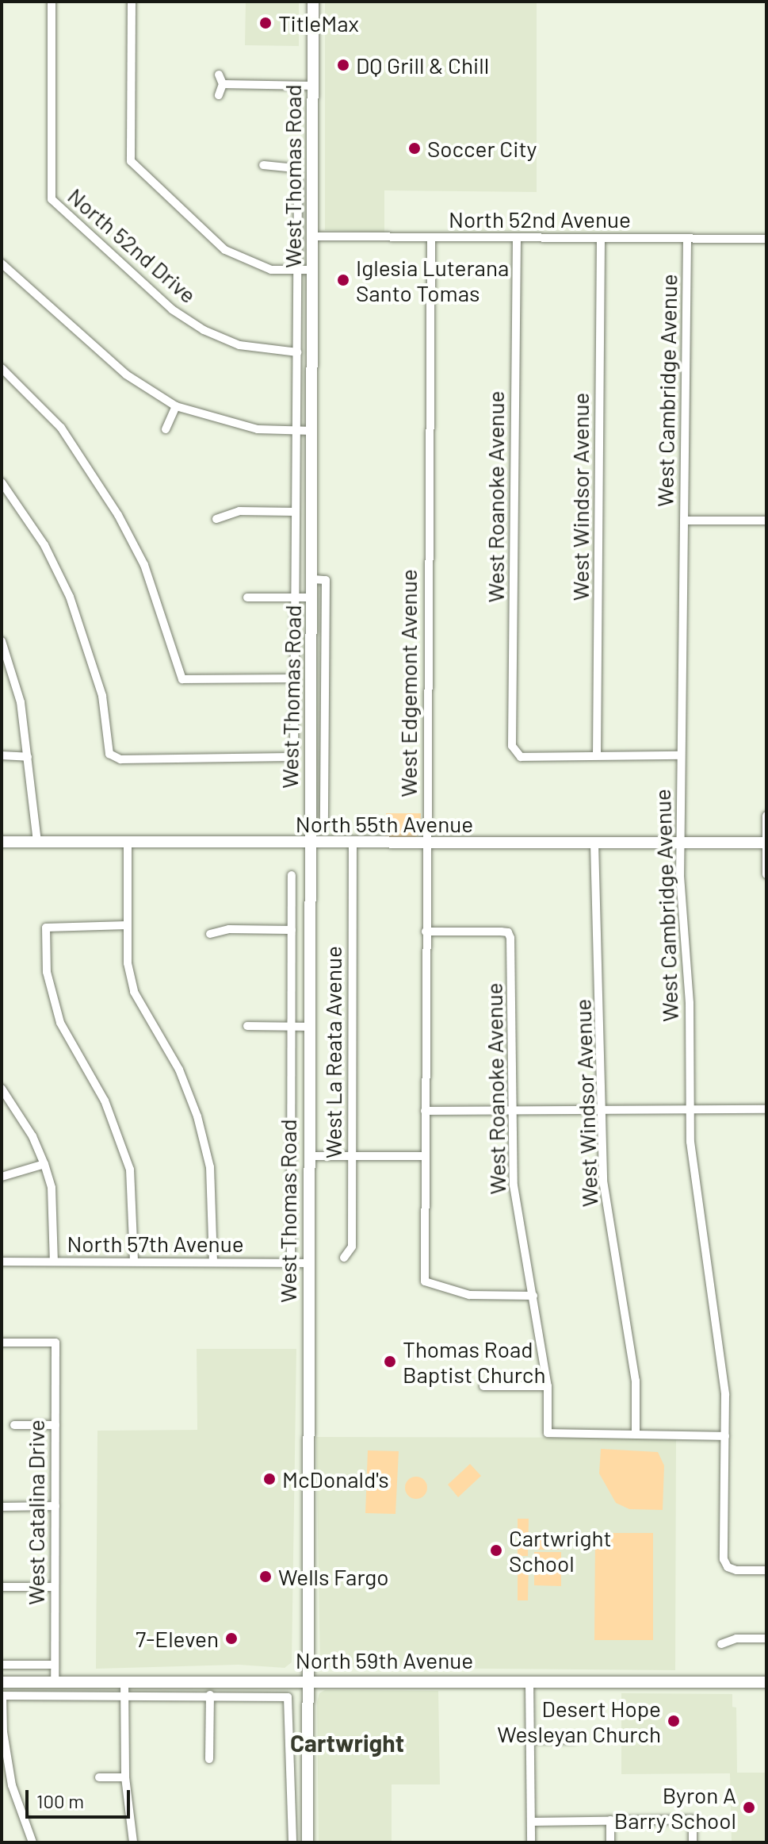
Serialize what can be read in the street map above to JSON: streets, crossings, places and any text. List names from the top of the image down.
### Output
{
  "streets": {
    "main road": ["West Thomas Road", "North 55th Avenue", "North 59th Avenue"],
    "street": [
      "North 52nd Avenue",
      "North 52nd Drive",
      "West Cambridge Avenue",
      "West Roanoke Avenue",
      "West Windsor Avenue",
      "West Edgemont Avenue",
      "West La Reata Avenue",
      "North 57th Avenue",
      "West Catalina Drive"
    ]
  },
  "crossings": [
    ["West Thomas Road", "North 52nd Avenue"],
    ["West Thomas Road", "North 52nd Drive"],
    ["West Thomas Road", "North 55th Avenue"],
    ["West Thomas Road", "North 57th Avenue"],
    ["West Thomas Road", "North 59th Avenue"],
    ["North 52nd Avenue", "West Cambridge Avenue"],
    ["North 52nd Avenue", "West Roanoke Avenue"],
    ["North 52nd Avenue", "West Windsor Avenue"],
    ["North 52nd Avenue", "West Edgemont Avenue"],
    ["West Cambridge Avenue", "North 55th Avenue"],
    ["West Roanoke Avenue", "West Windsor Avenue"],
    ["West Roanoke Avenue", "West Edgemont Avenue"],
    ["West Windsor Avenue", "North 55th Avenue"],
    ["West Edgemont Avenue", "North 55th Avenue"],
    ["North 55th Avenue", "West La Reata Avenue"],
    ["West Catalina Drive", "North 59th Avenue"]
  ],
  "districts": ["Cartwright"],
  "places": [
    "TitleMax",
    "DQ Grill & Chill",
    "Soccer City",
    "Iglesia Luterana Santo Tomas",
    "Thomas Road Baptist Church",
    "McDonald's",
    "Cartwright School",
    "Wells Fargo",
    "7-Eleven",
    "Desert Hope Wesleyan Church",
    "Byron A Barry School"
  ],
  "scale_bar": "100 m"
}
